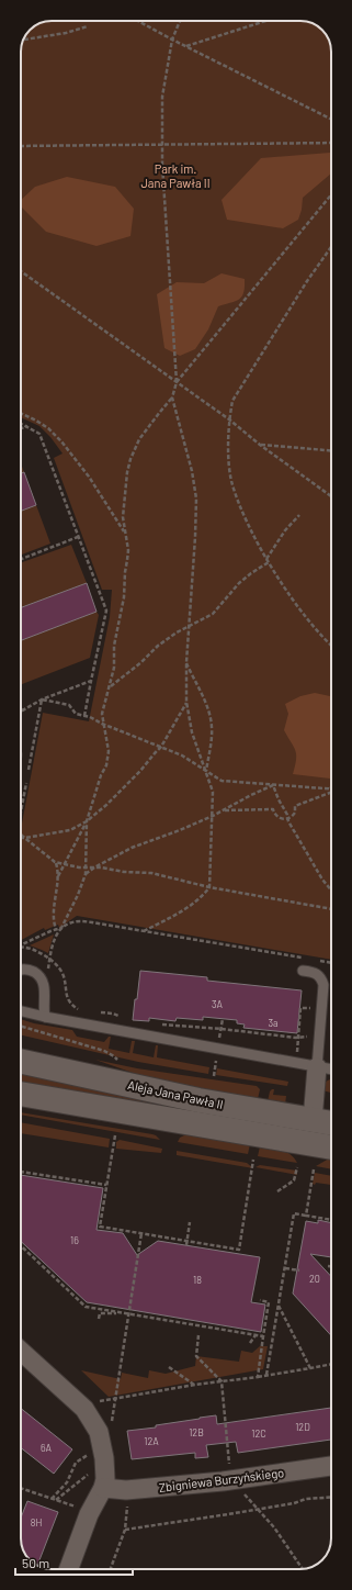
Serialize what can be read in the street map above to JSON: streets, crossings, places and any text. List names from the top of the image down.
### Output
{
  "streets": {
    "main road": ["Aleja Jana Pawła II"],
    "street": ["Zbigniewa Burzyńskiego"]
  },
  "parks": ["Park im. Jana Pawła II"],
  "house_numbers": [
    "3A",
    "3a",
    "16",
    "20",
    "18",
    "12D",
    "12B",
    "12C",
    "12A",
    "6A",
    "8H"
  ],
  "scale_bar": "50 m"
}
